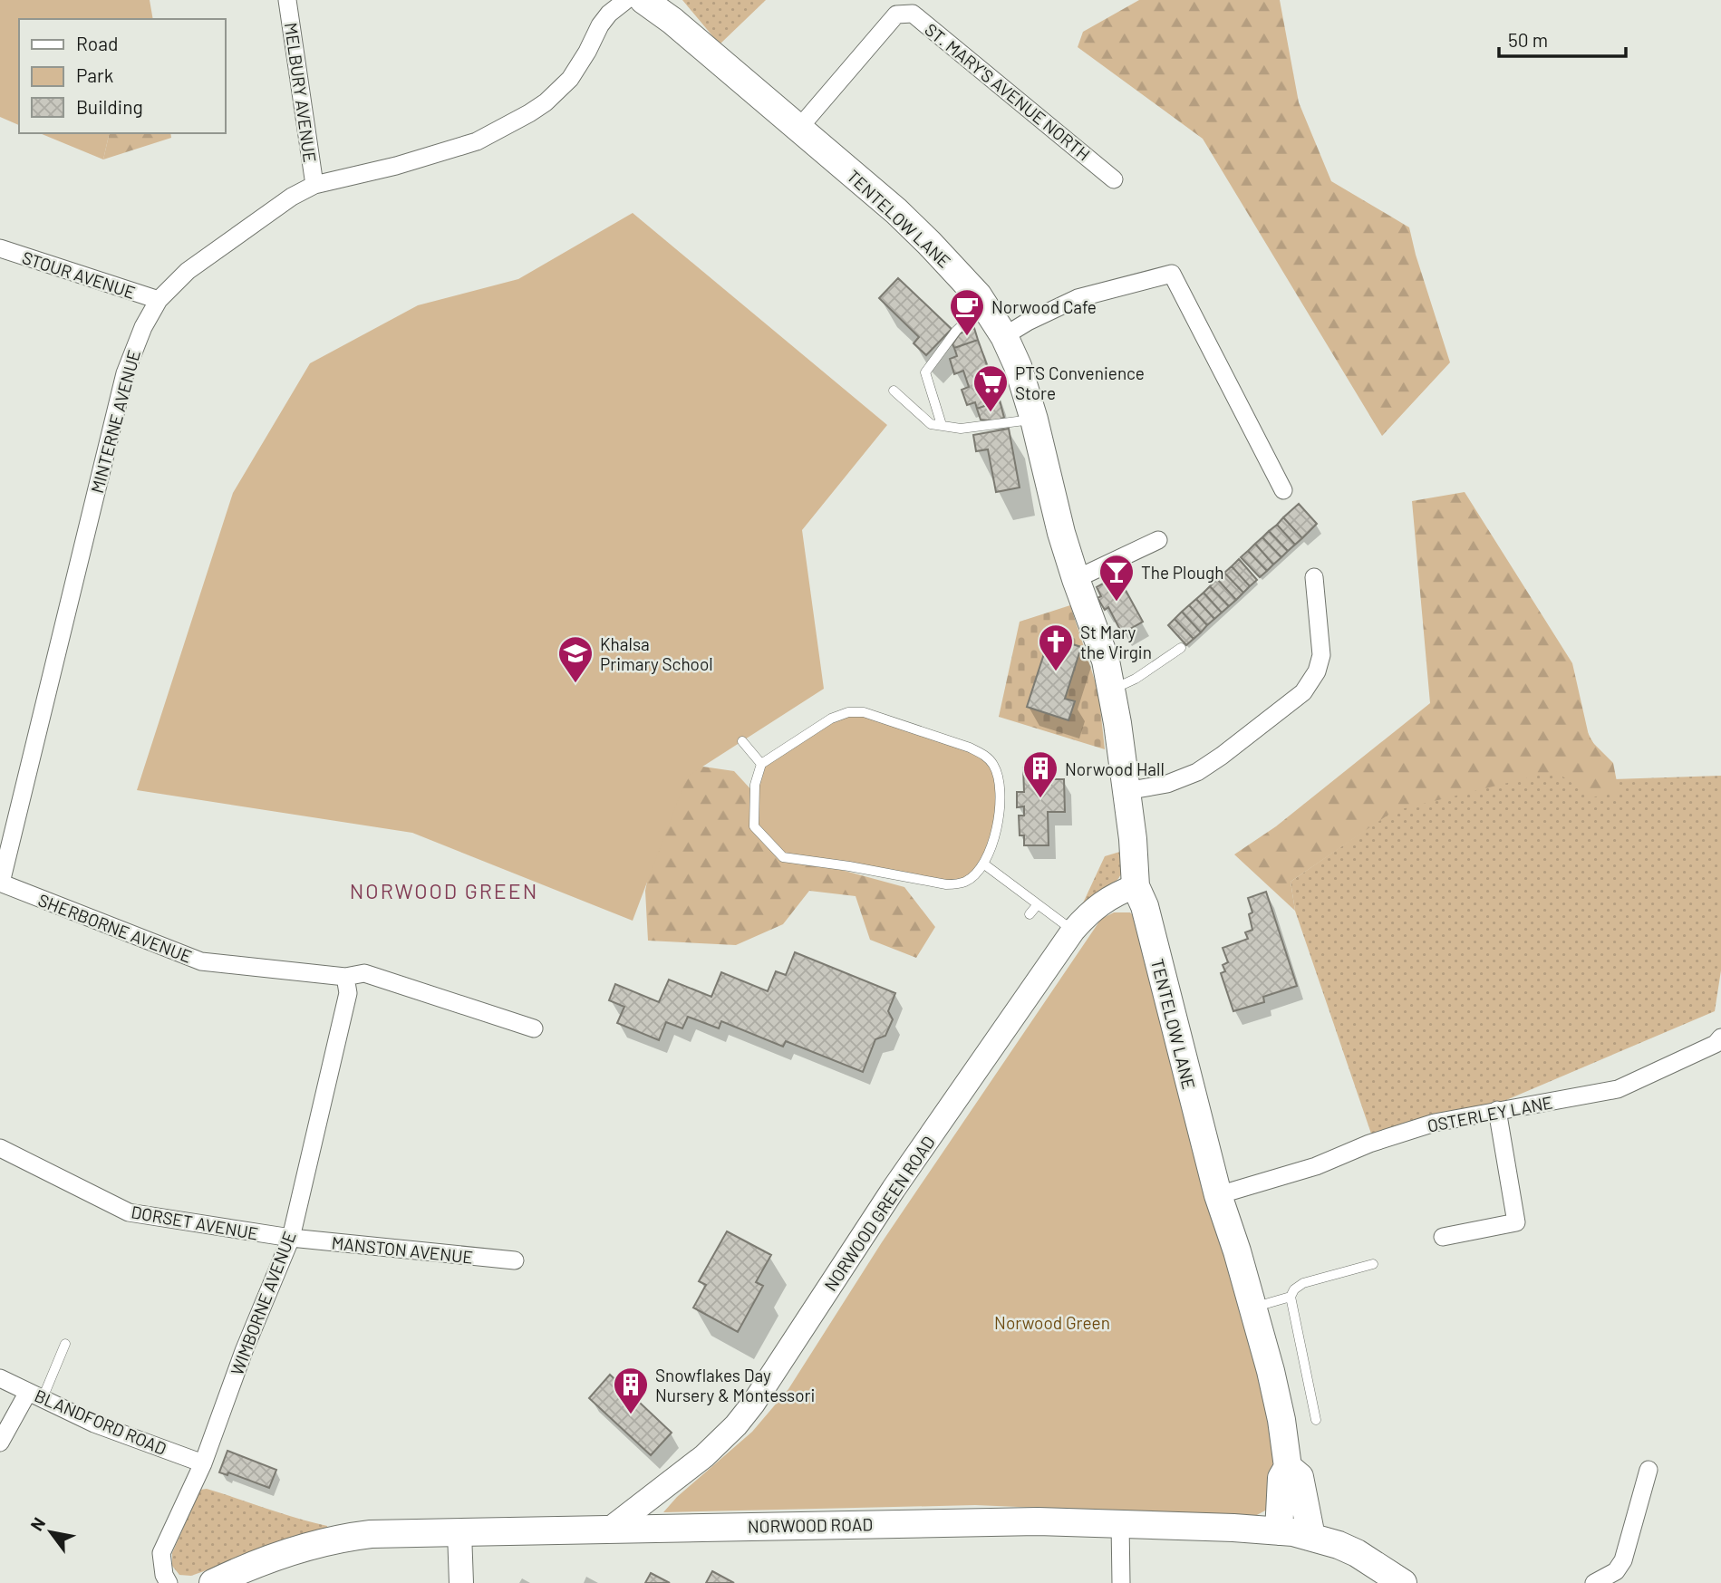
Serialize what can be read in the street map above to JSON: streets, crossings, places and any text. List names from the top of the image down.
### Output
{
  "streets": {
    "main road": ["TENTELOW LANE", "NORWOOD ROAD"],
    "street": [
      "ST. MARY'S AVENUE NORTH",
      "MELBURY AVENUE",
      "STOUR AVENUE",
      "MINTERNE AVENUE",
      "SHERBORNE AVENUE",
      "OSTERLEY LANE",
      "NORWOOD GREEN ROAD",
      "DORSET AVENUE",
      "MANSTON AVENUE",
      "WIMBORNE AVENUE",
      "BLANDFORD ROAD"
    ]
  },
  "crossings": [
    ["ST. MARY'S AVENUE NORTH", "TENTELOW LANE"],
    ["MELBURY AVENUE", "MINTERNE AVENUE"],
    ["TENTELOW LANE", "OSTERLEY LANE"],
    ["TENTELOW LANE", "NORWOOD GREEN ROAD"],
    ["TENTELOW LANE", "NORWOOD ROAD"],
    ["STOUR AVENUE", "MINTERNE AVENUE"],
    ["MINTERNE AVENUE", "SHERBORNE AVENUE"],
    ["SHERBORNE AVENUE", "WIMBORNE AVENUE"],
    ["NORWOOD GREEN ROAD", "NORWOOD ROAD"],
    ["DORSET AVENUE", "MANSTON AVENUE"],
    ["DORSET AVENUE", "WIMBORNE AVENUE"],
    ["MANSTON AVENUE", "WIMBORNE AVENUE"],
    ["WIMBORNE AVENUE", "BLANDFORD ROAD"]
  ],
  "districts": ["NORWOOD GREEN"],
  "parks": ["Norwood Green"],
  "places": {
    "cafe": ["Norwood Cafe"],
    "supermarket": ["PTS Convenience Store"],
    "bar": ["The Plough"],
    "church": ["St Mary the Virgin"],
    "school or university": ["Khalsa Primary School"],
    "building": ["Norwood Hall", "Snowflakes Day Nursery & Montessori"]
  },
  "legend": ["Road", "Park", "Building"],
  "scale_bar": "50 m",
  "north": "top left"
}
